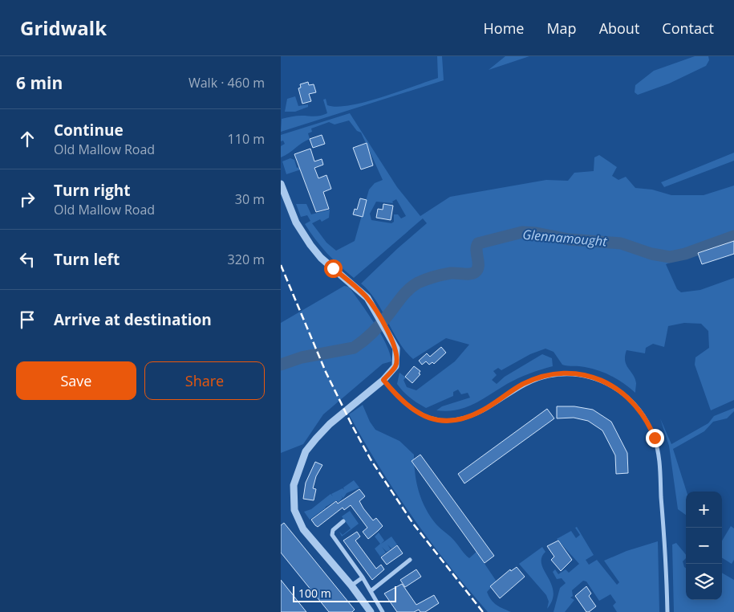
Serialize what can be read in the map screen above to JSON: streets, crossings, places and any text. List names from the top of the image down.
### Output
{
  "water": ["Glennamought"],
  "scale_bar": "100 m",
  "page": {
    "header": "Gridwalk",
    "nav": [
      "Home",
      "Map",
      "About",
      "Contact"
    ],
    "heading": ["6 min", "Walk · 460 m"],
    "list": [
      ["Continue", "Old Mallow Road", "110 m"],
      ["Turn right", "Old Mallow Road", "30 m"],
      ["Turn left", "320 m"],
      "Arrive at destination"
    ],
    "buttons": ["Save", "Share"],
    "map_buttons": ["+", "−"],
    "scale": "100 m"
  }
}
